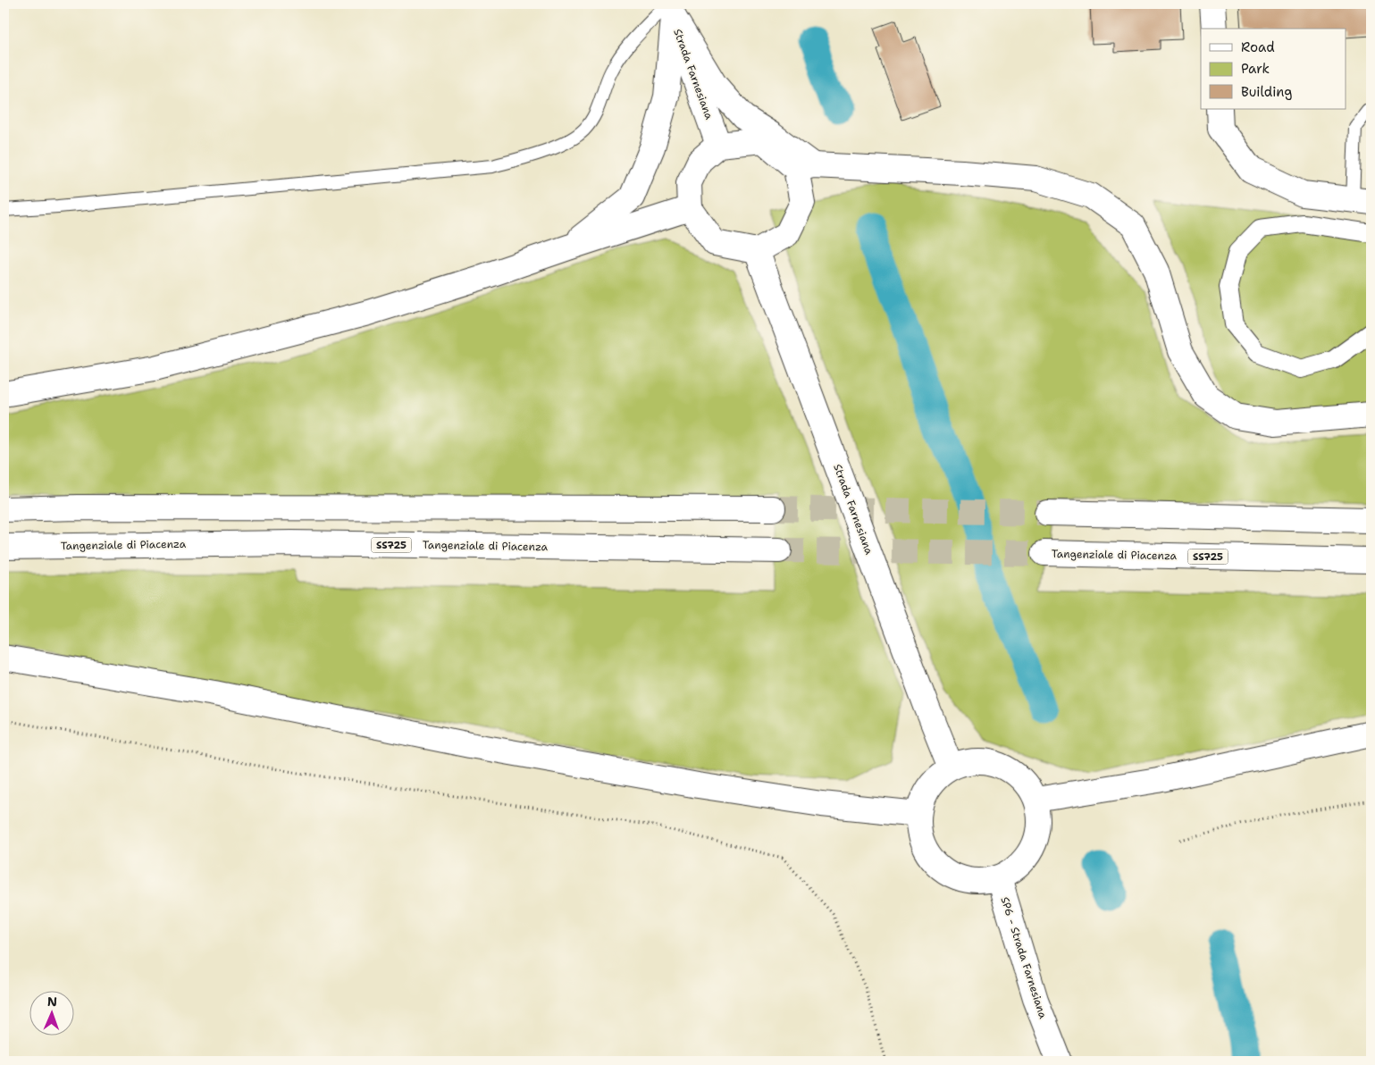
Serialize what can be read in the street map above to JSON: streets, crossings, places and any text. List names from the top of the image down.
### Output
{
  "streets": {
    "main road": [
      "Strada Farnesiana",
      "Tangenziale di Piacenza",
      "SS725",
      "SP6 - Strada Farnesiana"
    ]
  },
  "crossings": [
    ["Strada Farnesiana", "SP6 - Strada Farnesiana"]
  ],
  "legend": ["Road", "Park", "Building"],
  "north": "top"
}
